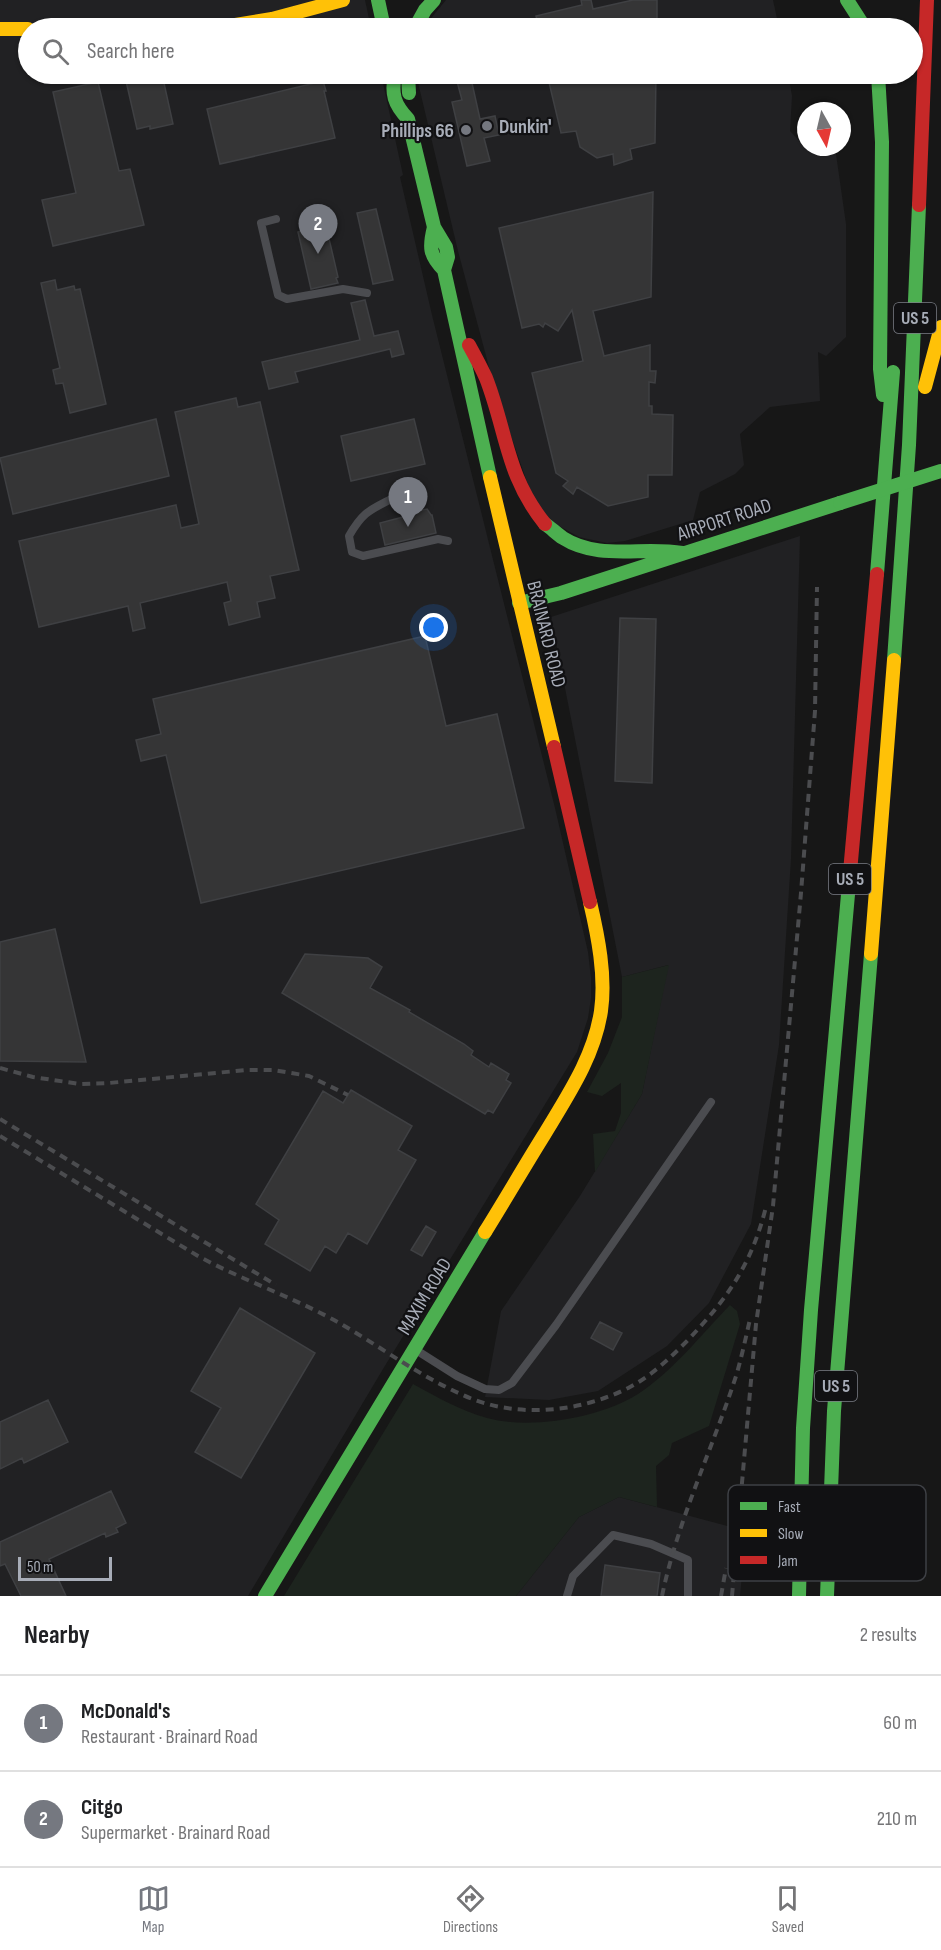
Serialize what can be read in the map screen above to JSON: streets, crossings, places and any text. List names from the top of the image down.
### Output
{
  "streets": {
    "main road": [
      "US 5",
      "AIRPORT ROAD",
      "BRAINARD ROAD",
      "MAXIM ROAD"
    ]
  },
  "crossings": [
    ["AIRPORT ROAD", "BRAINARD ROAD"],
    ["BRAINARD ROAD", "MAXIM ROAD"]
  ],
  "places": ["Dunkin'", "Phillips 66"],
  "legend": ["Fast", "Slow", "Jam"],
  "scale_bar": "50 m",
  "north": "bottom",
  "page": {
    "search": "Search here",
    "pins": ["2", "1"],
    "scale": "50 m",
    "heading": ["Nearby", "2 results"],
    "list": [
      {
        "mark": "1",
        "name": "McDonald's",
        "note": "Restaurant · Brainard Road",
        "value": "60 m"
      },
      {
        "mark": "2",
        "name": "Citgo",
        "note": "Supermarket · Brainard Road",
        "value": "210 m"
      }
    ],
    "nav": ["Map", "Directions", "Saved"]
  }
}
